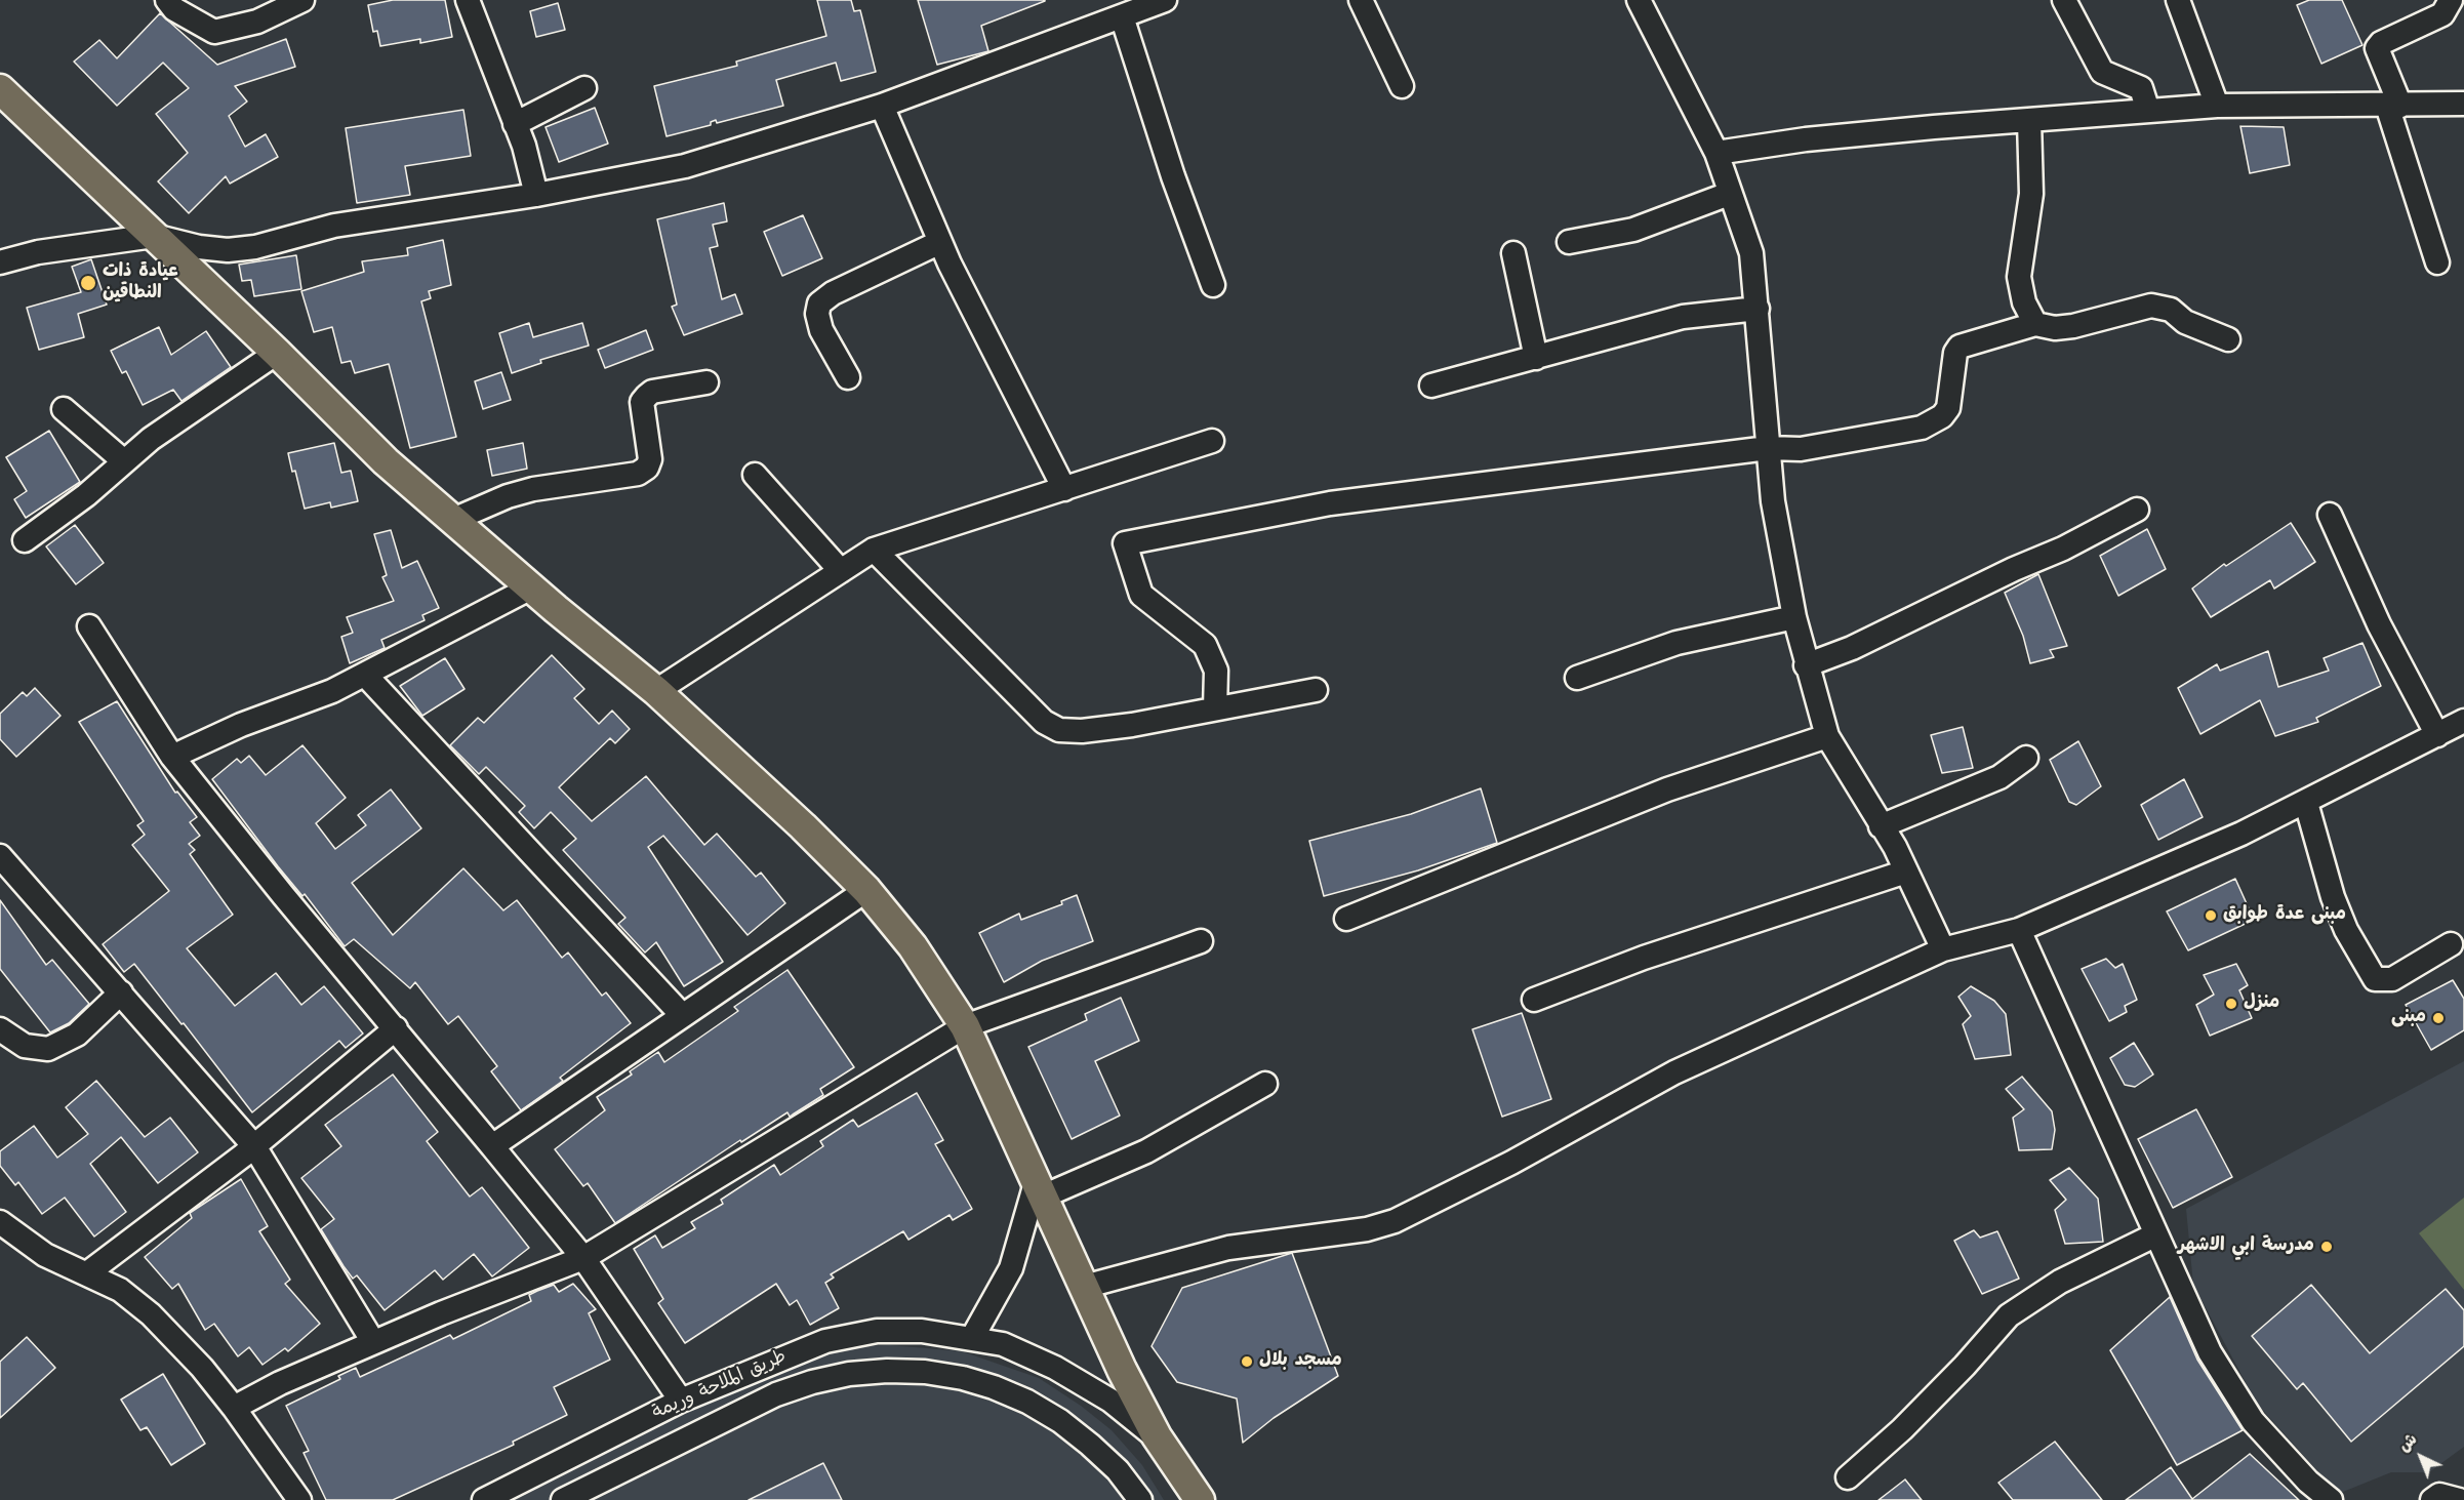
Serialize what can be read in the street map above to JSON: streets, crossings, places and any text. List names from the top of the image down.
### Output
{
  "streets": {
    "street": ["طريق الملاحة وريمة"]
  },
  "places": [
    "عيادة ذات النطاقين",
    "مبنى عدة طوابق",
    "منزل",
    "مبنى",
    "مدرسة ابي الاشهر",
    "مسجد بلال"
  ],
  "north": "top left"
}
